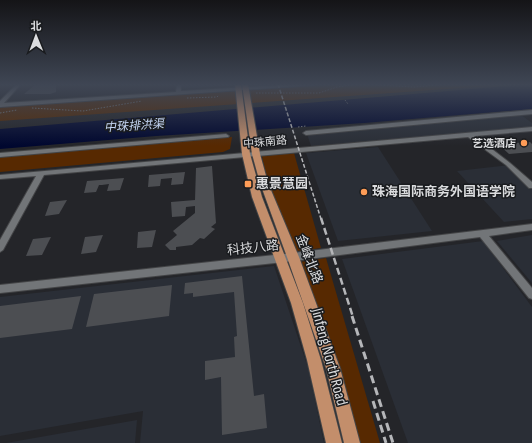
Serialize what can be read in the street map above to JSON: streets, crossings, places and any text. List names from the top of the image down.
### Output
{
  "streets": {
    "main road": ["金峰北路", "Jinfeng North Road"],
    "street": ["中珠南路", "科技八路"]
  },
  "crossings": [
    ["中珠南路", "金峰北路"],
    ["科技八路", "金峰北路"],
    ["科技八路", "Jinfeng North Road"],
    ["金峰北路", "Jinfeng North Road"]
  ],
  "water": ["中珠排洪渠"],
  "places": {
    "other": ["艺选酒店", "珠海国际商务外国语学院"],
    "transit": ["惠景慧园"]
  },
  "north": "top"
}
